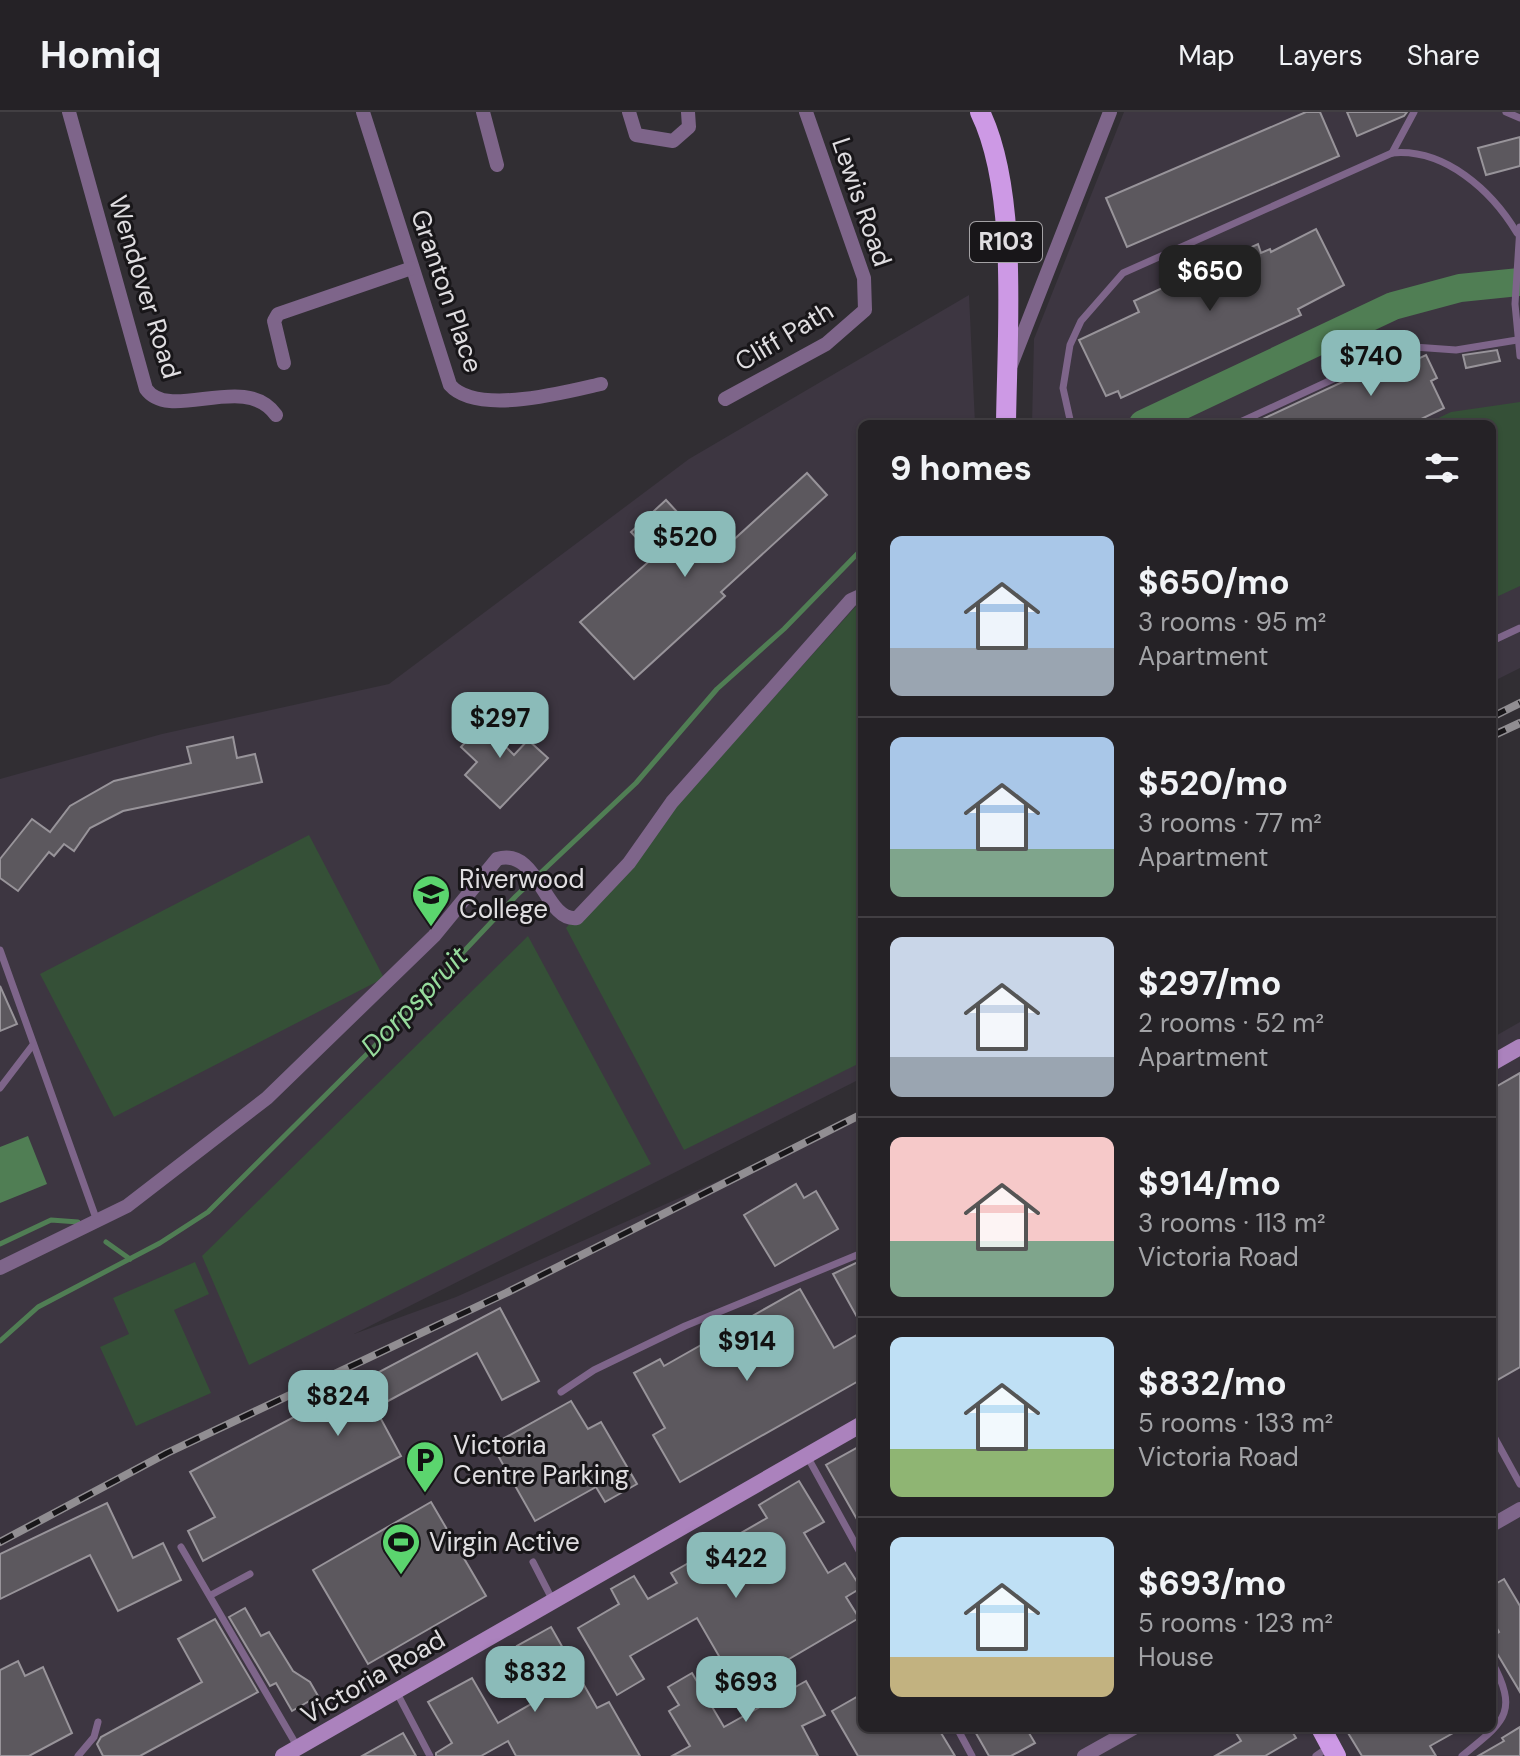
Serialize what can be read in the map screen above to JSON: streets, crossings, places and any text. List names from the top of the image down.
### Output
{
  "streets": {
    "main road": ["R103", "Victoria Road"],
    "street": [
      "Lewis Road",
      "Wendover Road",
      "Granton Place",
      "Cliff Path"
    ]
  },
  "crossings": [
    ["Lewis Road", "Cliff Path"]
  ],
  "water": ["Dorpspruit"],
  "places": {
    "school or university": ["Riverwood College"],
    "parking": ["Victoria Centre Parking"],
    "sports": ["Virgin Active"]
  },
  "page": {
    "header": "Homiq",
    "nav": ["Map", "Layers", "Share"],
    "price": [
      "$650",
      "$740",
      "$520",
      "$297",
      "$914",
      "$824",
      "$422",
      "$832",
      "$693"
    ],
    "heading": "9 homes",
    "list": [
      {
        "name": "$650/mo",
        "note": "3 rooms · 95 m² · Apartment"
      },
      {
        "name": "$520/mo",
        "note": "3 rooms · 77 m² · Apartment"
      },
      {
        "name": "$297/mo",
        "note": "2 rooms · 52 m² · Apartment"
      },
      {
        "name": "$914/mo",
        "note": "3 rooms · 113 m² · Victoria Road"
      },
      {
        "name": "$832/mo",
        "note": "5 rooms · 133 m² · Victoria Road"
      },
      {
        "name": "$693/mo",
        "note": "5 rooms · 123 m² · House"
      }
    ]
  }
}
